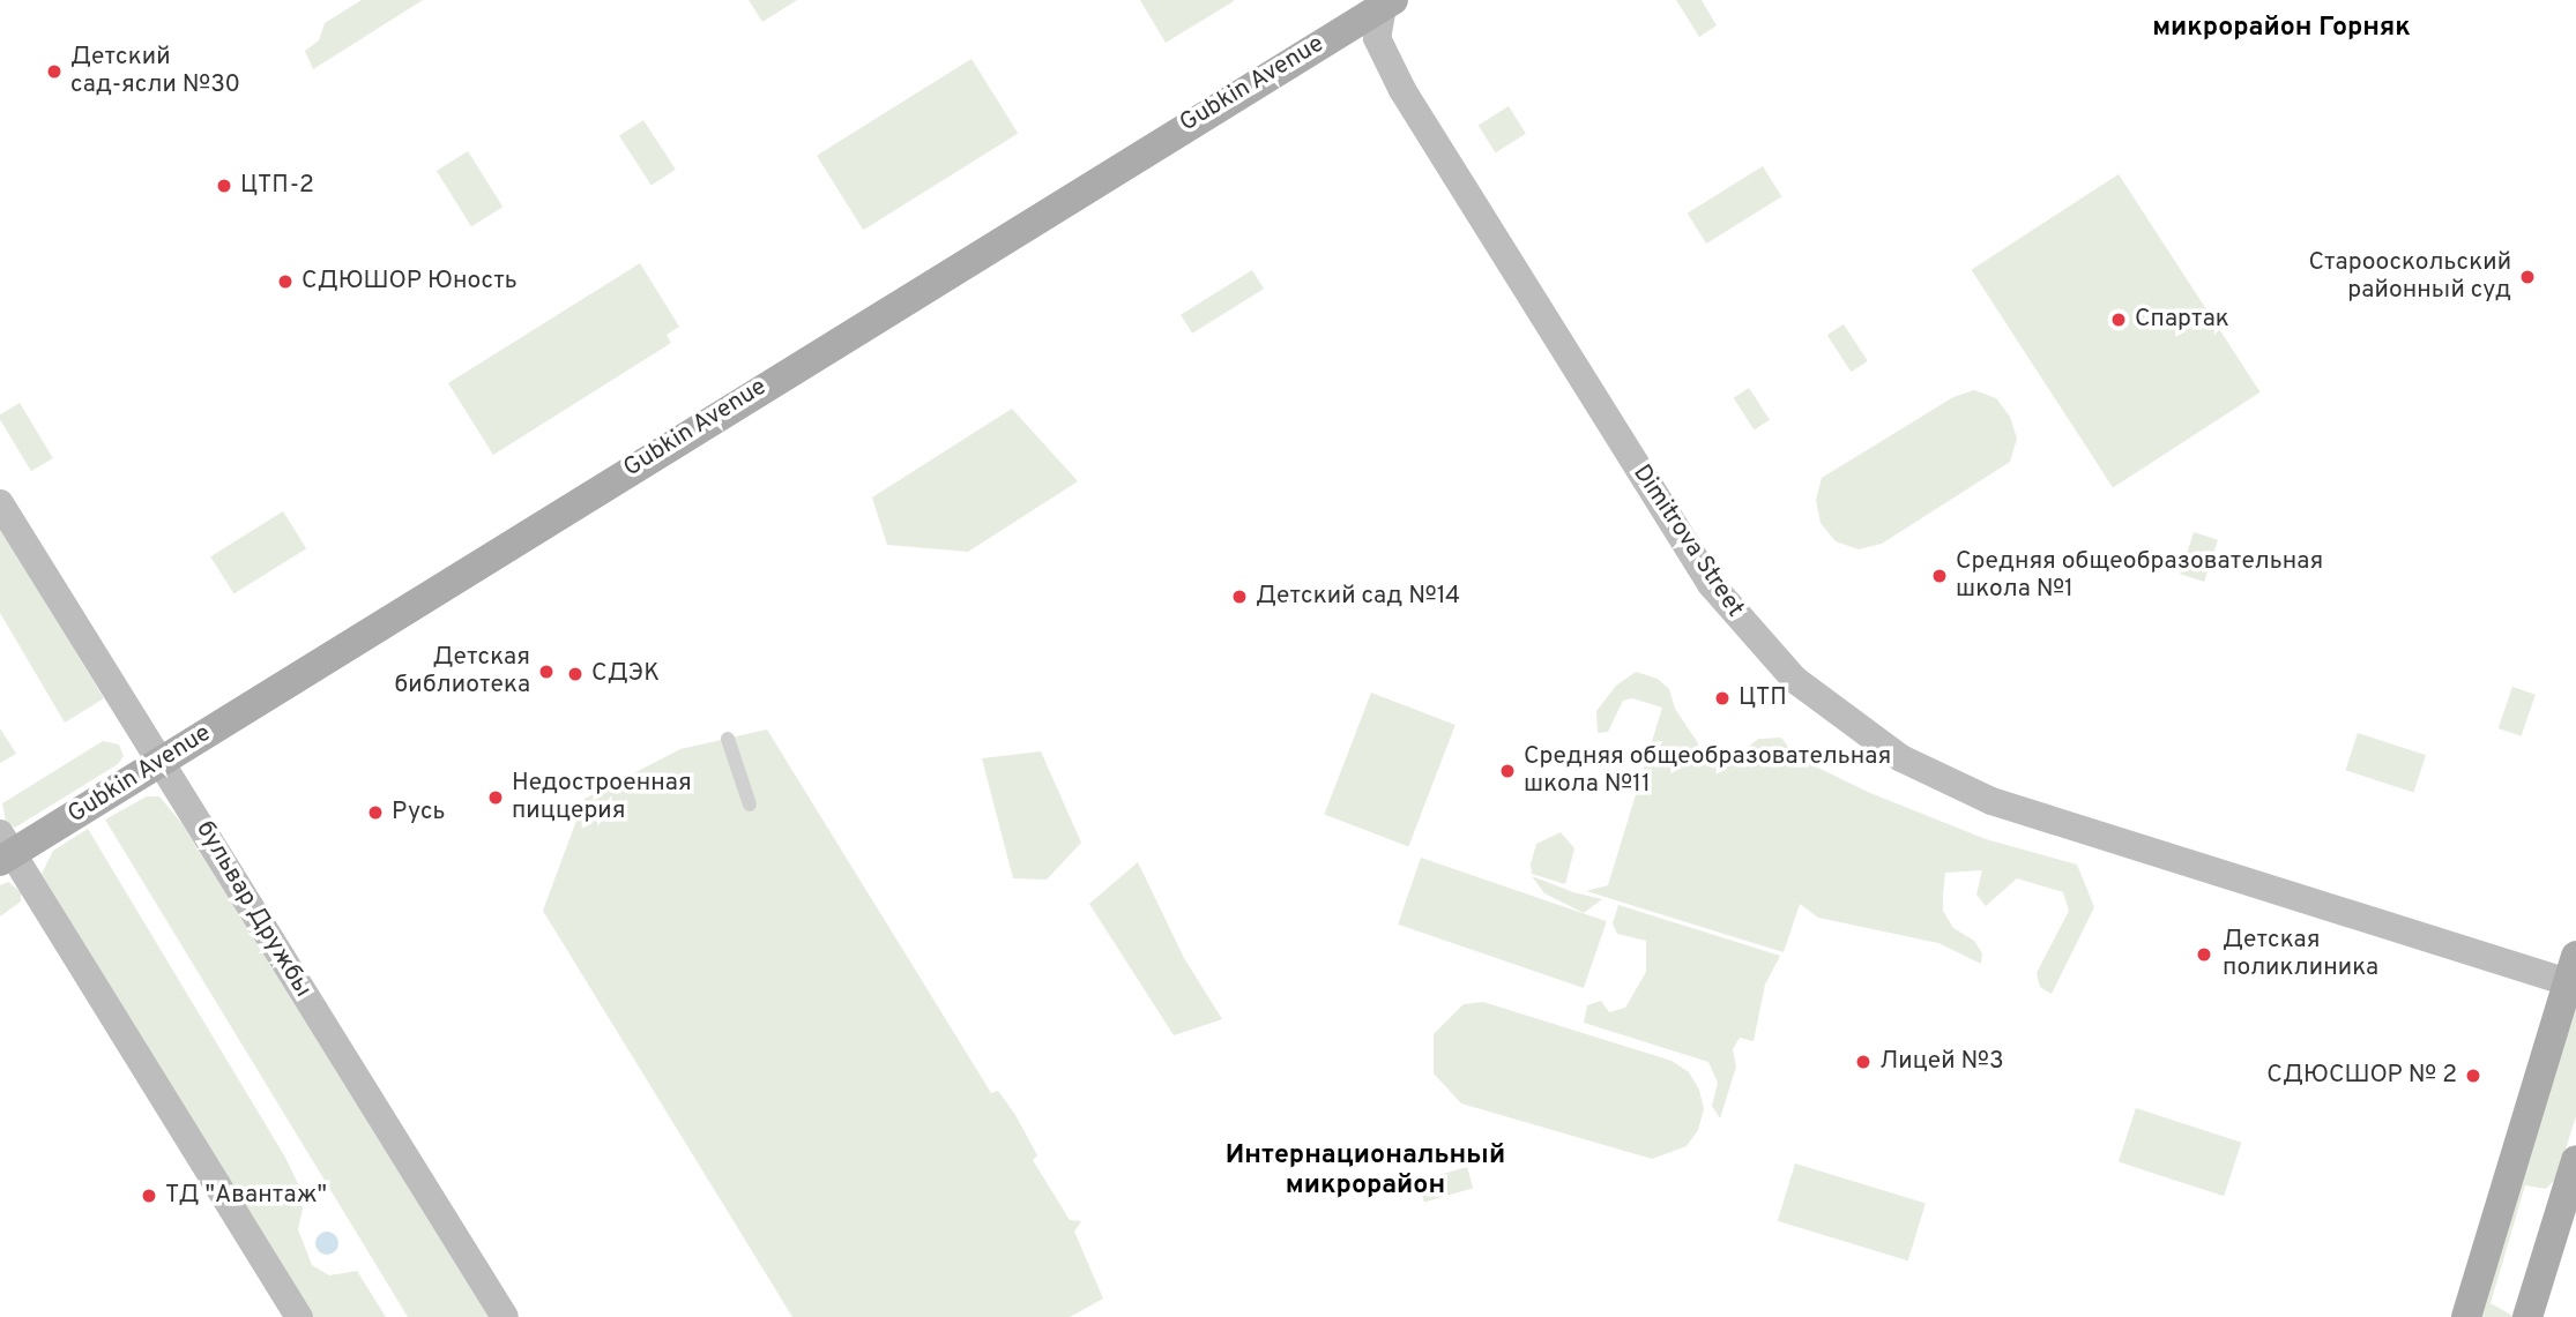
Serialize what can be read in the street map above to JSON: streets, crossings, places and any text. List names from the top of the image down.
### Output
{
  "streets": {
    "main road": ["Gubkin Avenue", "Dimitrova Street", "бульвар Дружбы"]
  },
  "crossings": [
    ["Gubkin Avenue", "Dimitrova Street"],
    ["Gubkin Avenue", "бульвар Дружбы"]
  ],
  "districts": ["микрорайон Горняк", "Интернациональный микрорайон"],
  "places": [
    "Детский сад-ясли №30",
    "ЦТП-2",
    "Старооскольский районный суд",
    "СДЮШОР Юность",
    "Спартак",
    "Средняя общеобразовательная школа №1",
    "Детский сад №14",
    "Детская библиотека",
    "СДЭК",
    "ЦТП",
    "Cредняя общеобразовательная школа №11",
    "Недостроенная пиццерия",
    "Русь",
    "Детская поликлиника",
    "Лицей №3",
    "СДЮСШОР № 2",
    "ТД \"Авантаж\""
  ]
}
